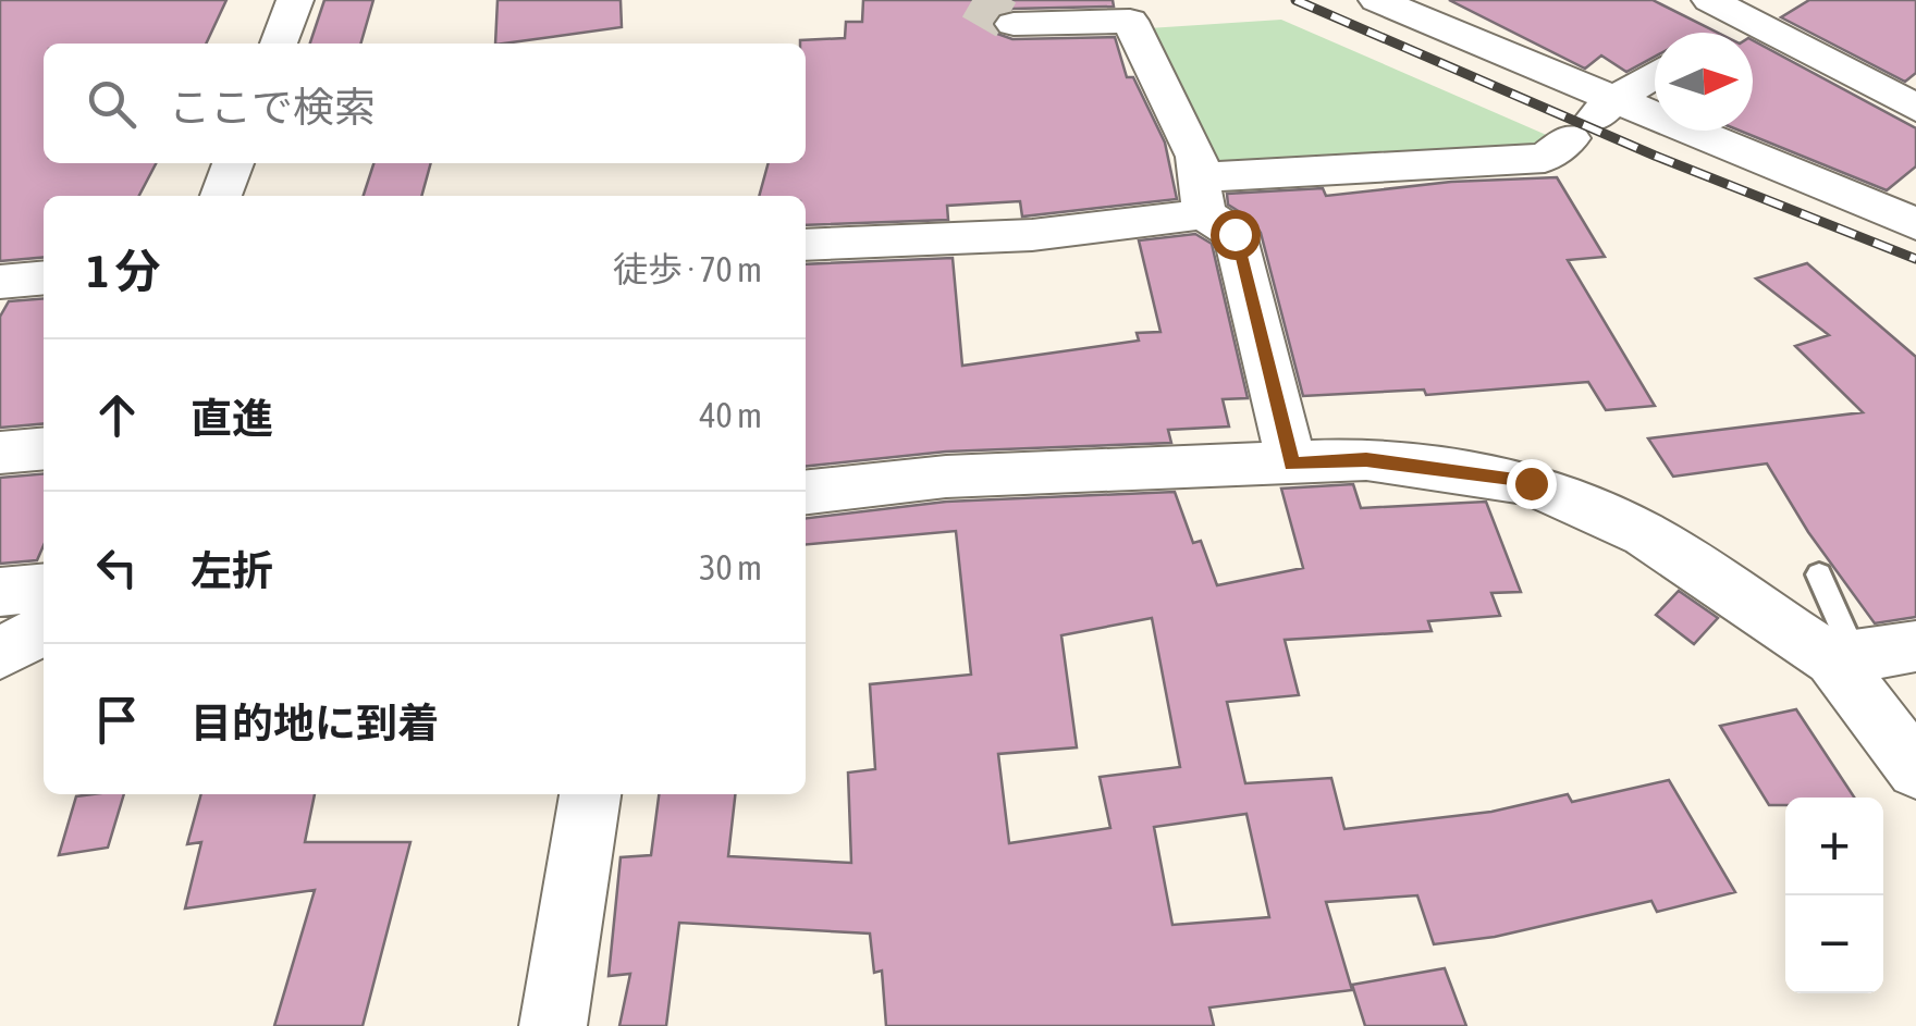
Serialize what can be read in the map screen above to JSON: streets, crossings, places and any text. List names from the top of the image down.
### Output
{
  "north": "right",
  "page": {
    "search": "ここで検索",
    "heading": ["1 分", "徒歩 · 70 m"],
    "list": [
      ["直進", "40 m"],
      ["左折", "30 m"],
      "目的地に到着"
    ],
    "map_buttons": ["+", "−"]
  }
}
